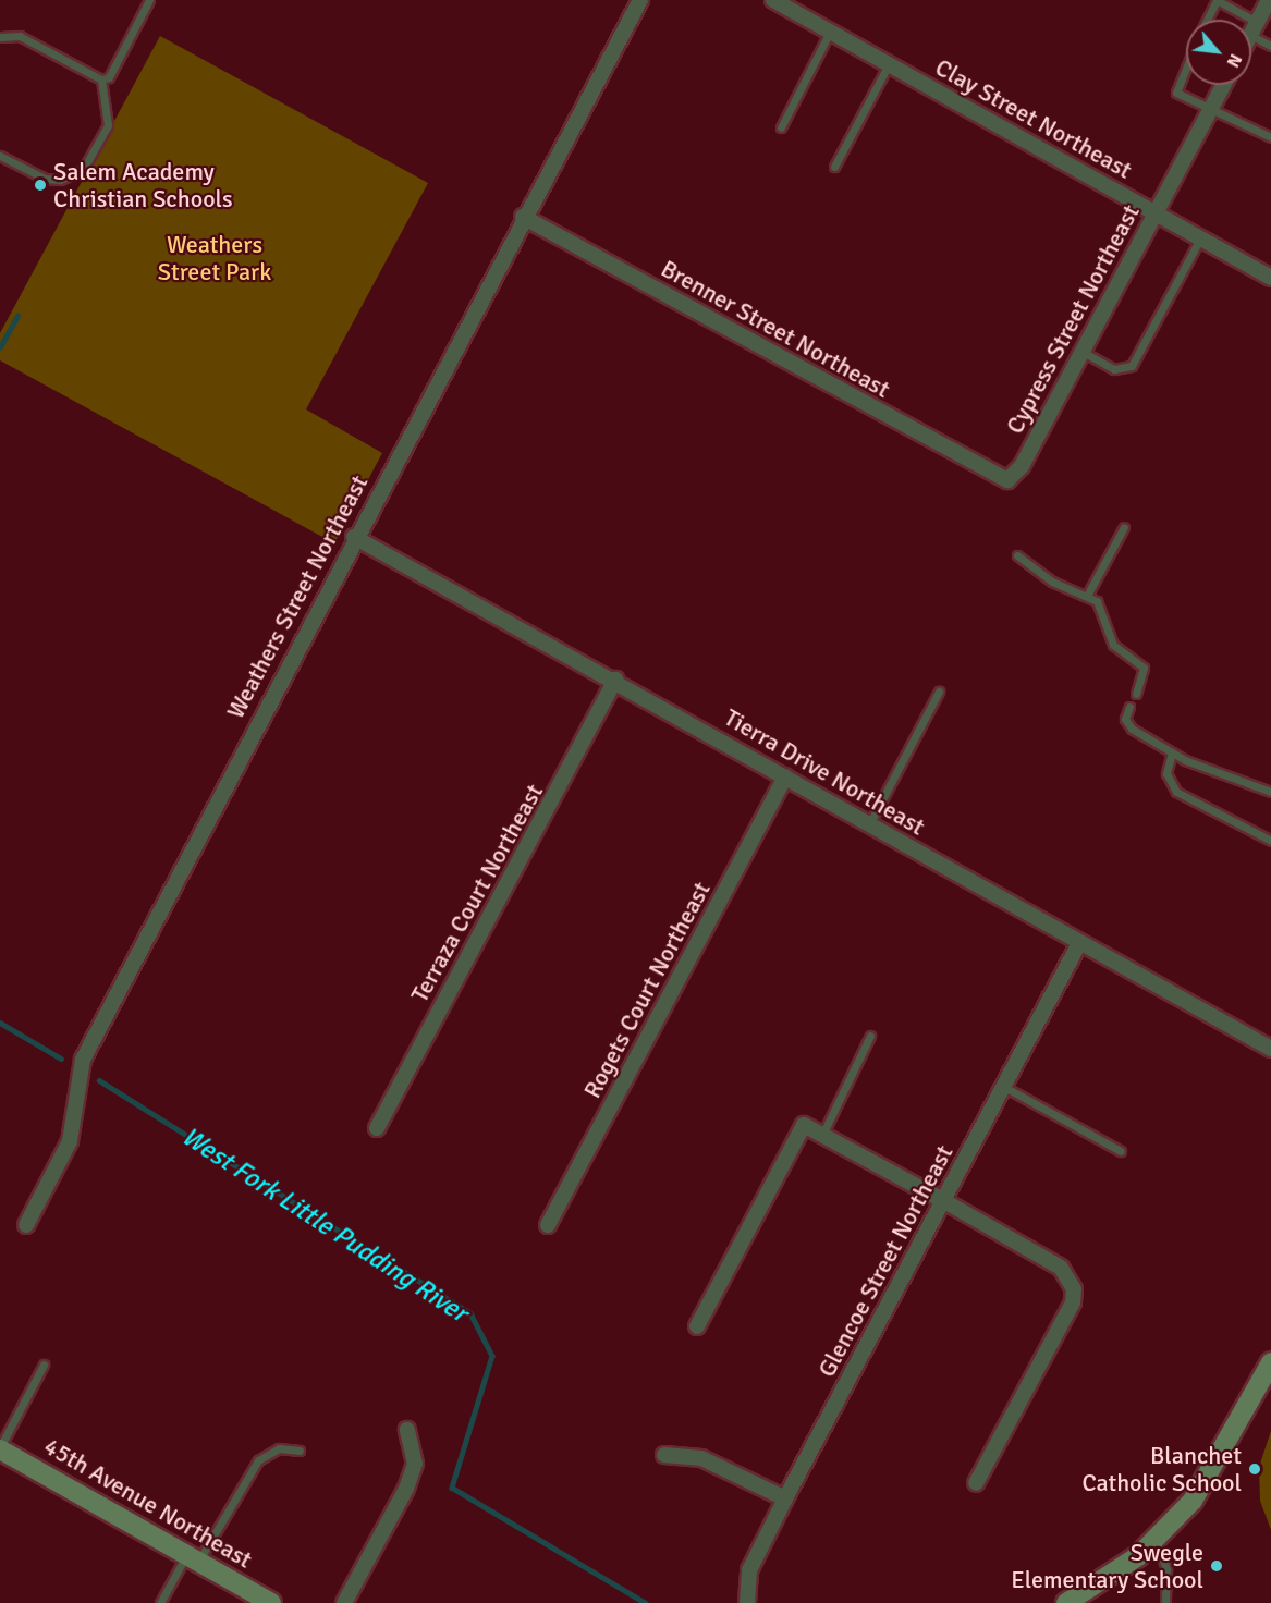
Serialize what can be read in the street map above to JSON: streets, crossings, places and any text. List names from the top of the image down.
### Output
{
  "streets": {
    "main road": ["45th Avenue Northeast"],
    "street": [
      "Clay Street Northeast",
      "Cypress Street Northeast",
      "Brenner Street Northeast",
      "Weathers Street Northeast",
      "Tierra Drive Northeast",
      "Terraza Court Northeast",
      "Rogets Court Northeast",
      "Glencoe Street Northeast"
    ]
  },
  "crossings": [
    ["Clay Street Northeast", "Cypress Street Northeast"],
    ["Cypress Street Northeast", "Brenner Street Northeast"],
    ["Brenner Street Northeast", "Weathers Street Northeast"],
    ["Weathers Street Northeast", "Tierra Drive Northeast"],
    ["Tierra Drive Northeast", "Terraza Court Northeast"],
    ["Tierra Drive Northeast", "Rogets Court Northeast"],
    ["Tierra Drive Northeast", "Glencoe Street Northeast"]
  ],
  "water": ["West Fork Little Pudding River"],
  "parks": ["Weathers Street Park"],
  "places": ["Salem Academy Christian Schools", "Blanchet Catholic School", "Swegle Elementary School"],
  "north": "bottom right"
}
